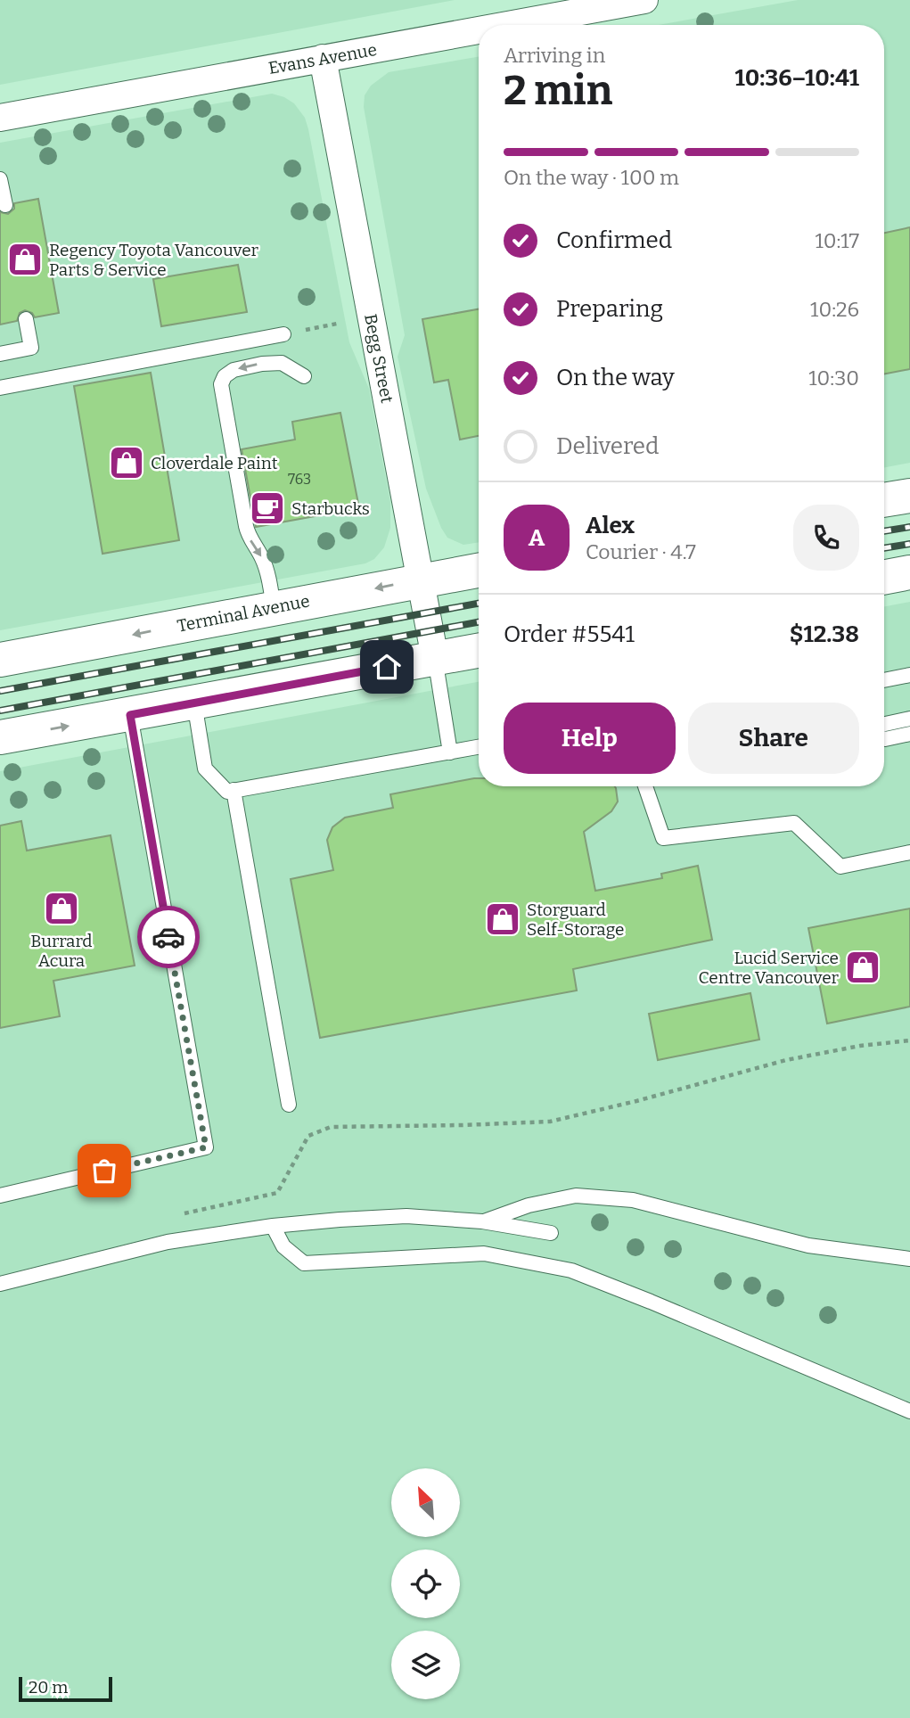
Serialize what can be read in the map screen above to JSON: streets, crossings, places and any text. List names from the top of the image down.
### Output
{
  "streets": {
    "main road": ["Terminal Avenue"],
    "street": ["Evans Avenue", "Begg Street"]
  },
  "crossings": [
    ["Evans Avenue", "Begg Street"],
    ["Begg Street", "Terminal Avenue"]
  ],
  "places": {
    "shop": [
      "Regency Toyota Vancouver Parts & Service",
      "Cloverdale Paint",
      "Burrard Acura",
      "Storguard Self-Storage",
      "Lucid Service Centre Vancouver"
    ],
    "cafe": ["Starbucks"]
  },
  "house_numbers": ["763"],
  "scale_bar": "20 m",
  "north": "top left",
  "page": {
    "heading": ["2 min", "Arriving in", "10:36–10:41"],
    "panel": [
      "Alex",
      "Courier · 4.7",
      "Order #5541",
      "$12.38"
    ],
    "bar": "On the way · 100 m",
    "list": [
      ["Confirmed", "10:17"],
      ["Preparing", "10:26"],
      ["On the way", "10:30"],
      "Delivered"
    ],
    "round": "A",
    "buttons": ["Help", "Share"],
    "scale": "20 m"
  }
}
